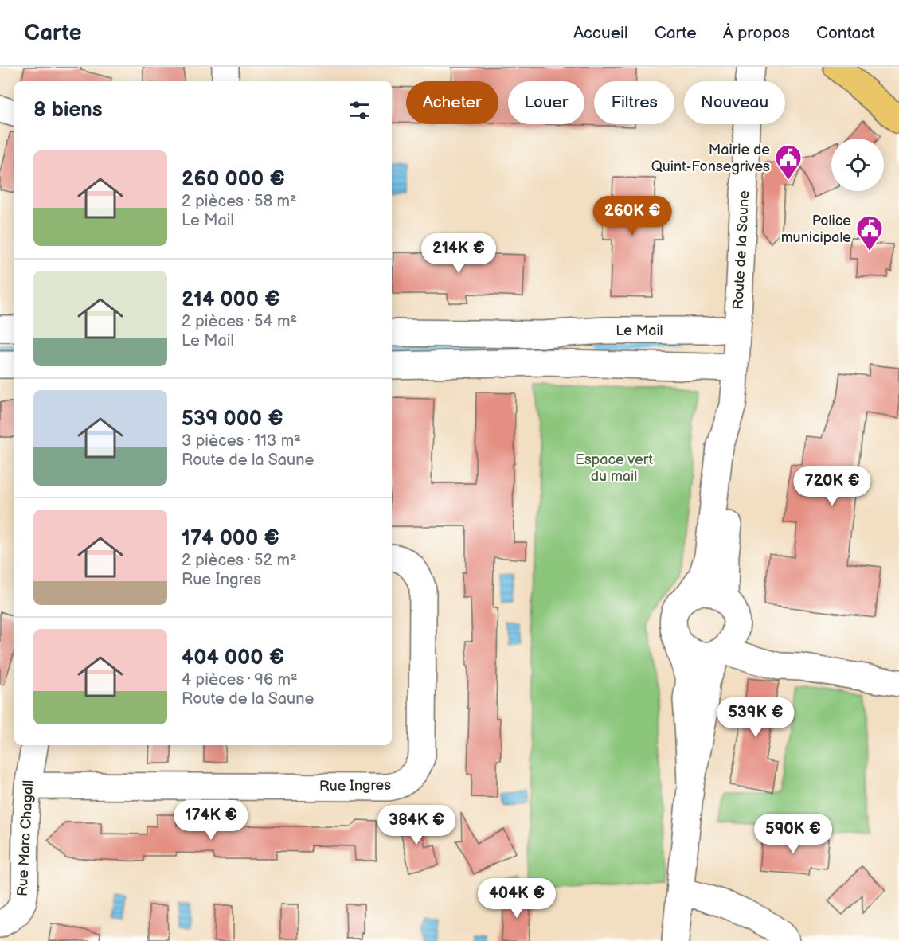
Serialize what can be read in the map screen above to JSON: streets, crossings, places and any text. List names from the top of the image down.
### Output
{
  "streets": {
    "street": [
      "Route de la Saune",
      "Le Mail",
      "Rue Ingres",
      "Rue Marc Chagall"
    ]
  },
  "crossings": [
    ["Route de la Saune", "Le Mail"],
    ["Rue Ingres", "Rue Marc Chagall"]
  ],
  "parks": ["Espace vert du mail"],
  "places": {
    "public building": ["Mairie de Quint-Fonsegrives", "Police municipale"]
  },
  "page": {
    "header": "Carte",
    "nav": [
      "Accueil",
      "Carte",
      "À propos",
      "Contact"
    ],
    "chip": [
      "Acheter",
      "Louer",
      "Filtres",
      "Nouveau"
    ],
    "heading": "8 biens",
    "list": [
      {
        "name": "260 000 €",
        "note": "2 pièces · 58 m² · Le Mail"
      },
      {
        "name": "214 000 €",
        "note": "2 pièces · 54 m² · Le Mail"
      },
      {
        "name": "539 000 €",
        "note": "3 pièces · 113 m² · Route de la Saune"
      },
      {
        "name": "174 000 €",
        "note": "2 pièces · 52 m² · Rue Ingres"
      },
      {
        "name": "404 000 €",
        "note": "4 pièces · 96 m² · Route de la Saune"
      }
    ],
    "price": [
      "260K €",
      "214K €",
      "720K €",
      "539K €",
      "174K €",
      "384K €",
      "590K €",
      "404K €"
    ]
  }
}
